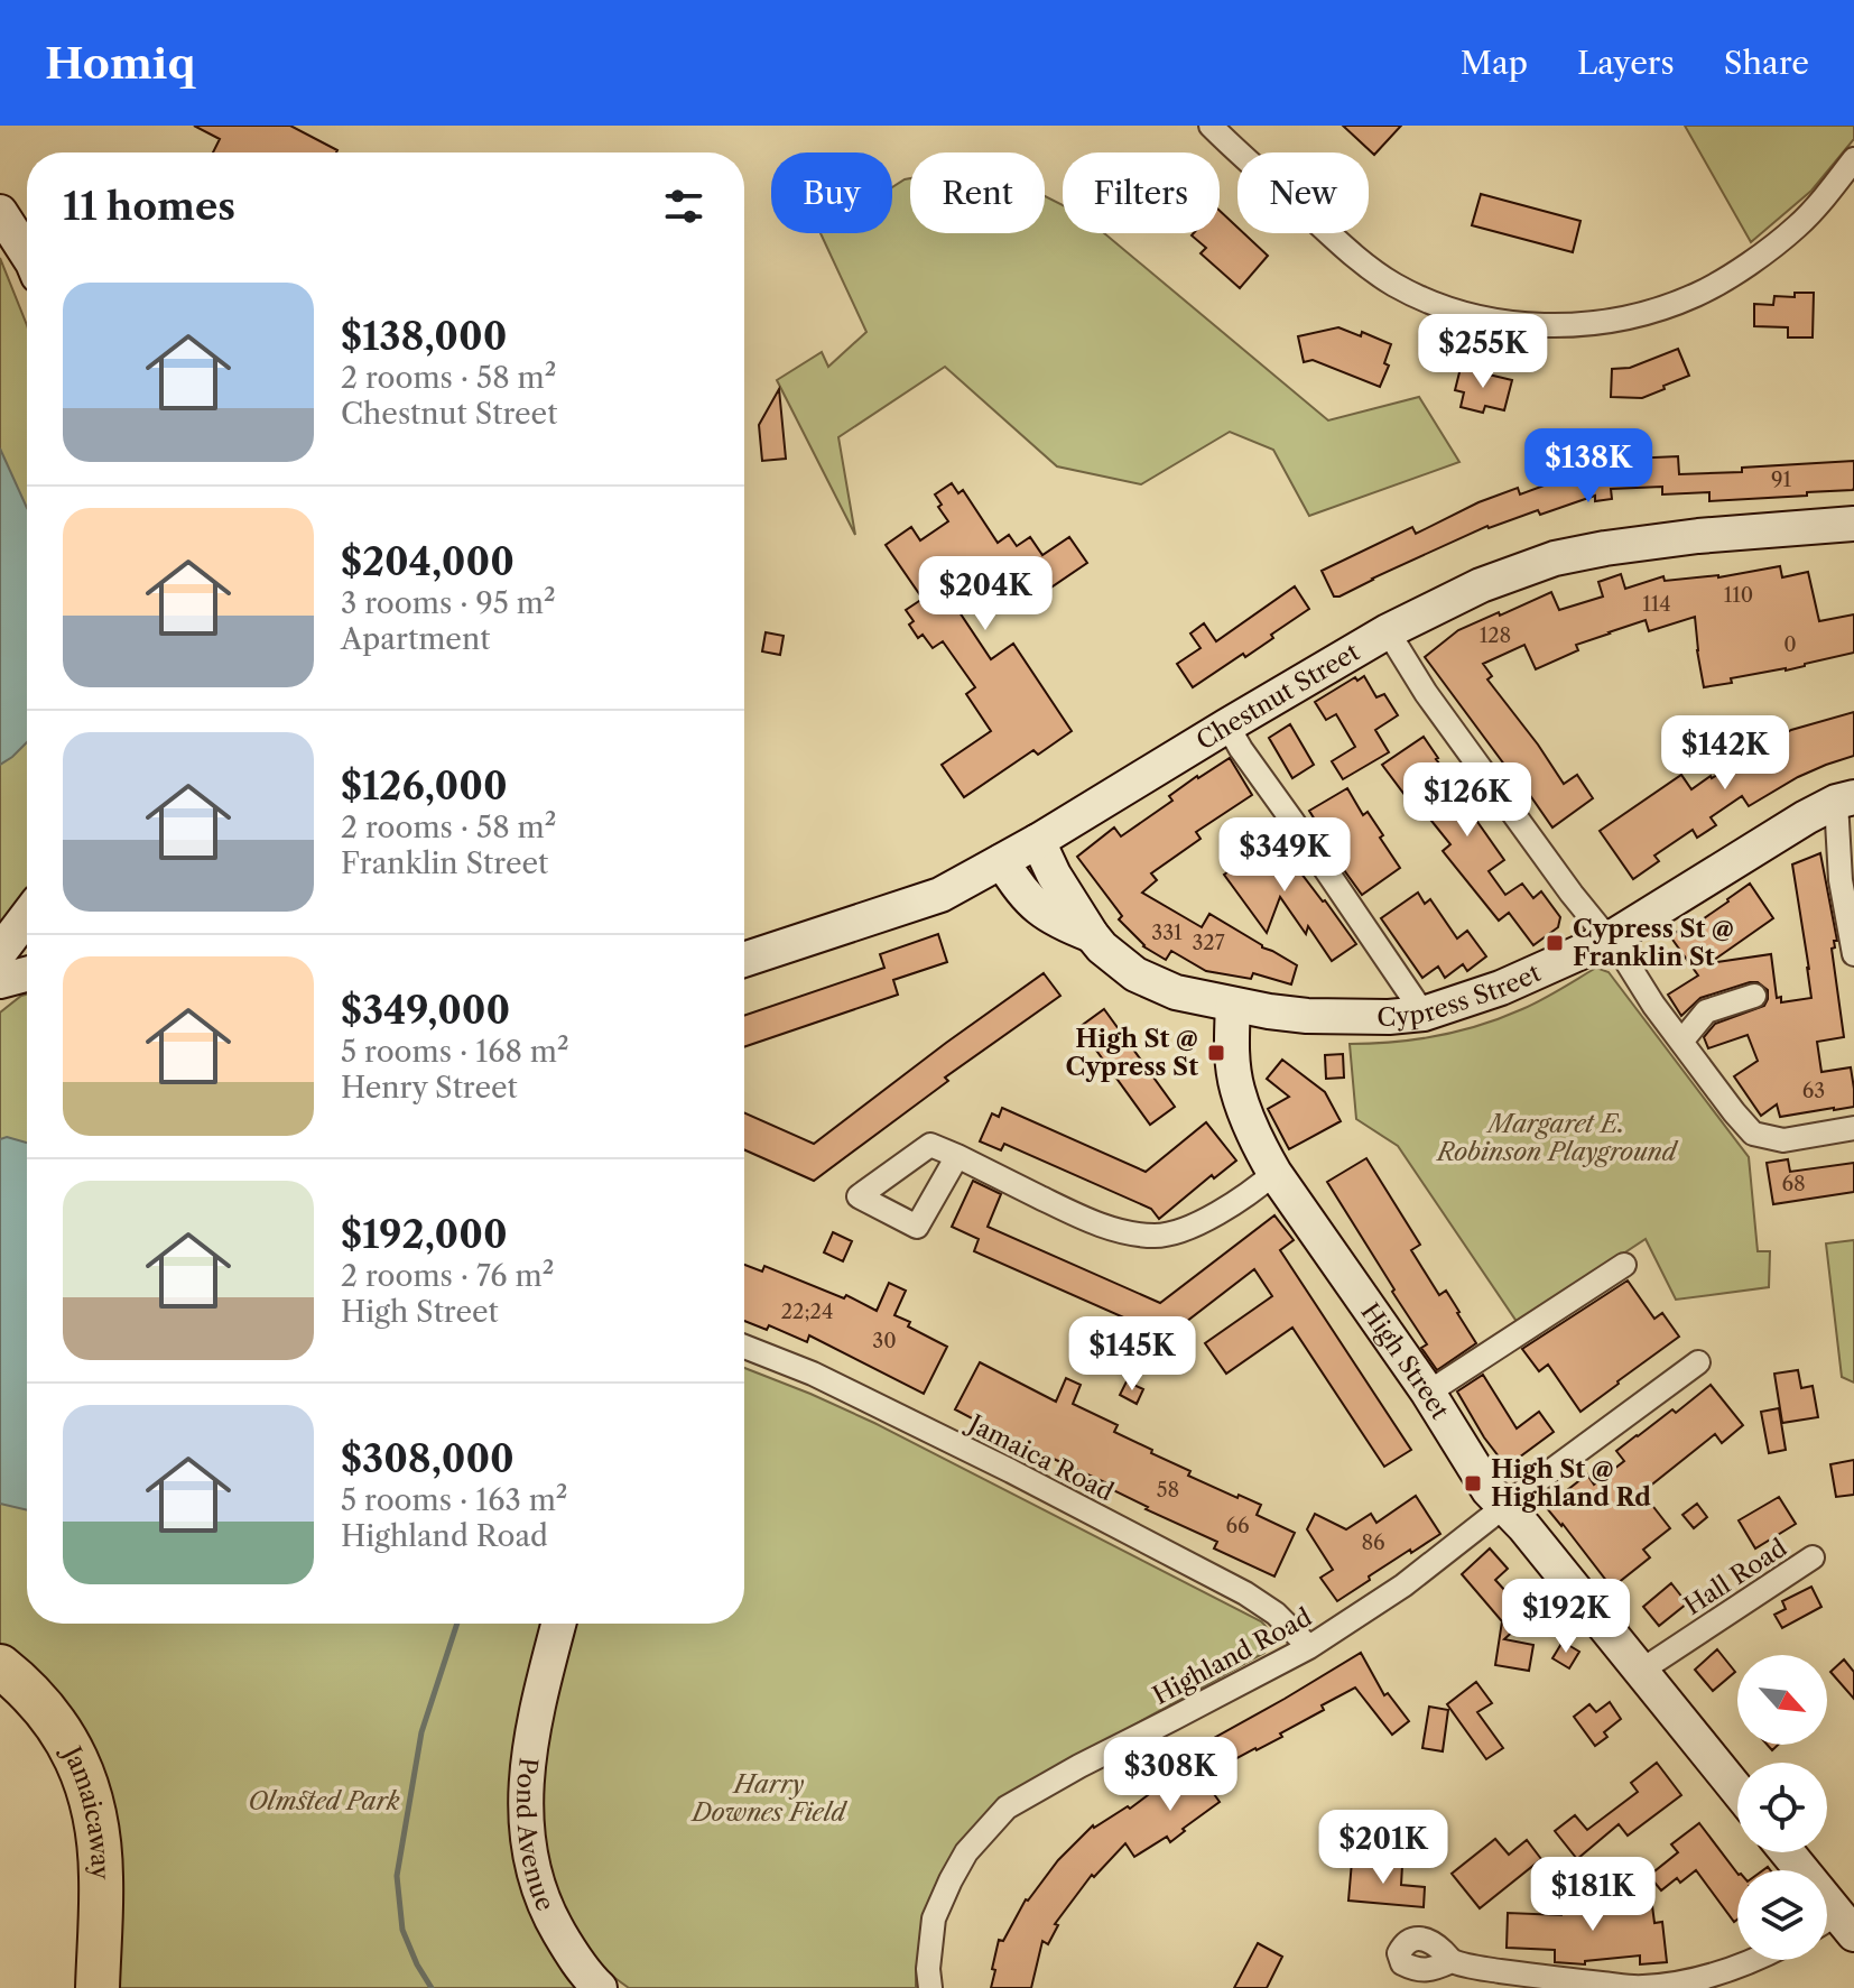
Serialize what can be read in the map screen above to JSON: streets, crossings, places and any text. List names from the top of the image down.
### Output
{
  "streets": {
    "highway": ["Jamaicaway"],
    "main road": [
      "Chestnut Street",
      "Cypress Street",
      "High Street",
      "Pond Avenue"
    ],
    "street": ["Jamaica Road", "Hall Road", "Highland Road"]
  },
  "crossings": [
    ["Cypress Street", "High Street"],
    ["High Street", "Hall Road"],
    ["High Street", "Highland Road"],
    ["Jamaica Road", "Highland Road"]
  ],
  "parks": ["Margaret E. Robinson Playground", "Harry Downes Field", "Olmsted Park"],
  "places": {
    "transit": ["Cypress St @ Franklin St", "High St @ Cypress St", "High St @ Highland Rd"]
  },
  "house_numbers": [
    "91",
    "110",
    "114",
    "128",
    "0",
    "331",
    "327",
    "63",
    "68",
    "22;24",
    "30",
    "58",
    "66",
    "86"
  ],
  "north": "bottom right",
  "page": {
    "header": "Homiq",
    "nav": ["Map", "Layers", "Share"],
    "chip": [
      "Buy",
      "Rent",
      "Filters",
      "New"
    ],
    "heading": "11 homes",
    "list": [
      {
        "name": "$138,000",
        "note": "2 rooms · 58 m² · Chestnut Street"
      },
      {
        "name": "$204,000",
        "note": "3 rooms · 95 m² · Apartment"
      },
      {
        "name": "$126,000",
        "note": "2 rooms · 58 m² · Franklin Street"
      },
      {
        "name": "$349,000",
        "note": "5 rooms · 168 m² · Henry Street"
      },
      {
        "name": "$192,000",
        "note": "2 rooms · 76 m² · High Street"
      },
      {
        "name": "$308,000",
        "note": "5 rooms · 163 m² · Highland Road"
      }
    ],
    "price": [
      "$255K",
      "$138K",
      "$204K",
      "$142K",
      "$126K",
      "$349K",
      "$145K",
      "$192K",
      "$308K",
      "$201K",
      "$181K"
    ]
  }
}
